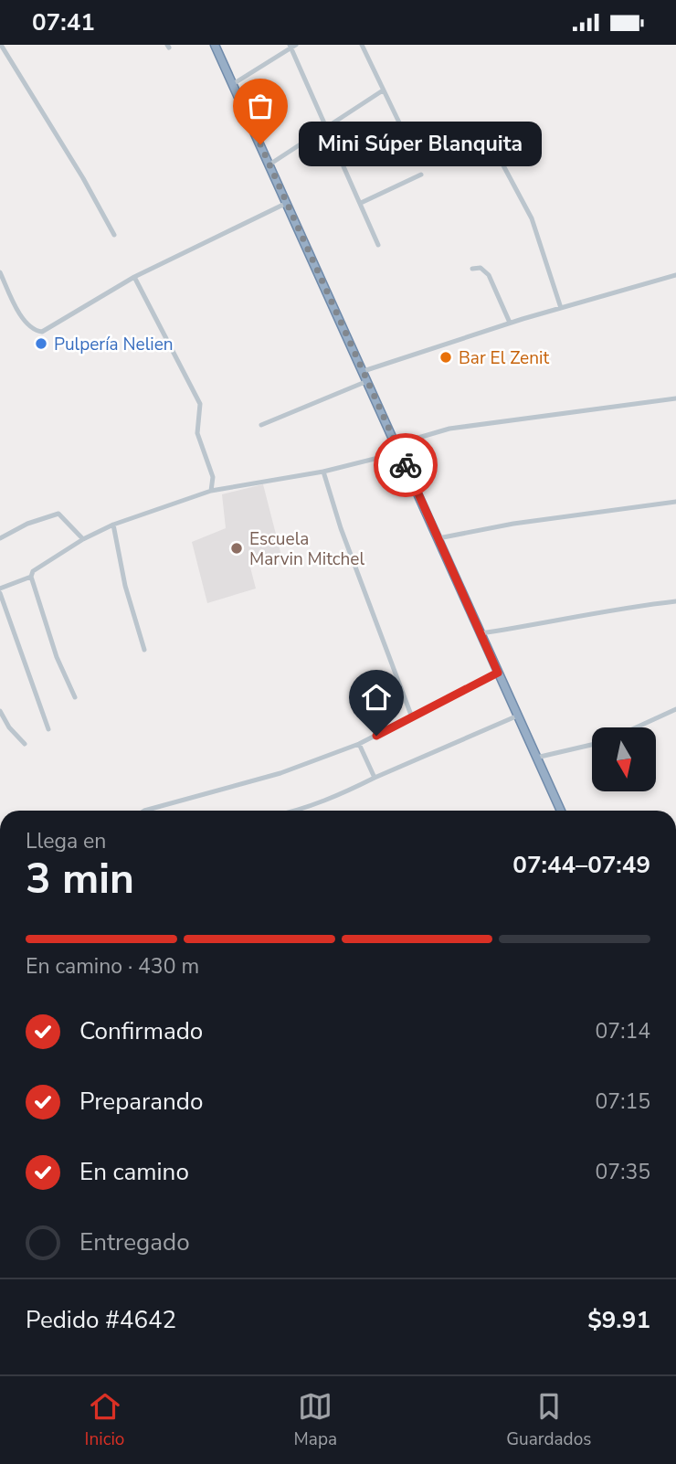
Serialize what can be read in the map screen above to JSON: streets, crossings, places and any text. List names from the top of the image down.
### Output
{
  "places": [
    "Mini Súper Blanquita",
    "Pulpería Nelien",
    "Bar El Zenit",
    "Escuela Marvin Mitchel"
  ],
  "north": "bottom",
  "page": {
    "status": "07:41",
    "bubble": "Mini Súper Blanquita",
    "heading": ["3 min", "Llega en", "07:44–07:49"],
    "panel": ["Pedido #4642", "$9.91"],
    "bar": "En camino · 430 m",
    "list": [
      ["Confirmado", "07:14"],
      ["Preparando", "07:15"],
      ["En camino", "07:35"],
      "Entregado"
    ],
    "tabs": ["Inicio", "Mapa", "Guardados"]
  }
}
